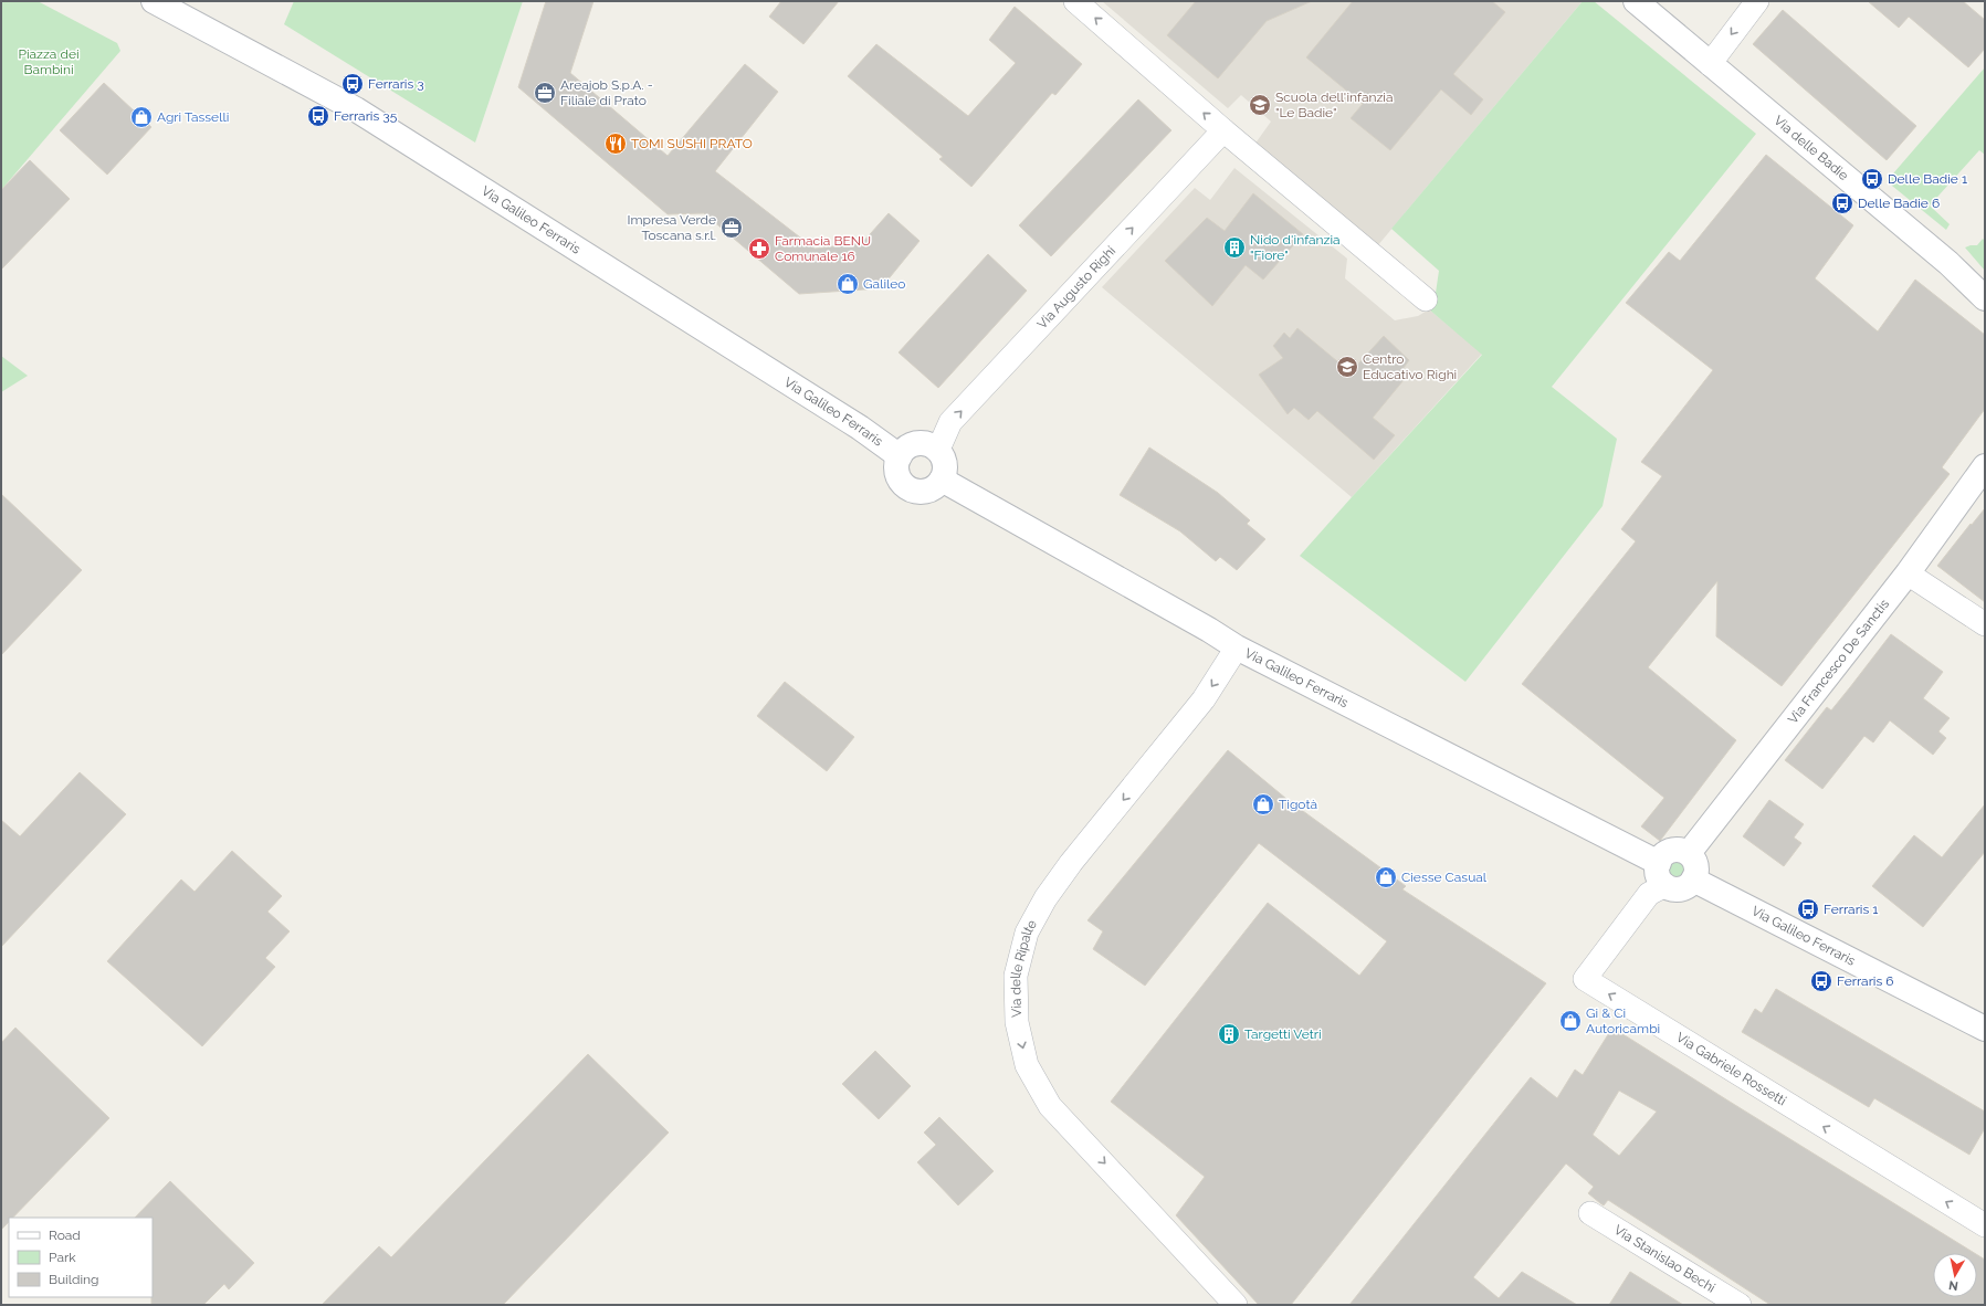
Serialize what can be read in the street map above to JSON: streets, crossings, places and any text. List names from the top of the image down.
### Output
{
  "streets": {
    "street": [
      "Via delle Badie",
      "Via Galileo Ferraris",
      "Via Augusto Righi",
      "Via Francesco De Sanctis",
      "Via delle Ripalte",
      "Via Gabriele Rossetti",
      "Via Stanislao Bechi"
    ]
  },
  "crossings": [
    ["Via Galileo Ferraris", "Via Augusto Righi"],
    ["Via Galileo Ferraris", "Via Francesco De Sanctis"],
    ["Via Galileo Ferraris", "Via delle Ripalte"],
    ["Via Galileo Ferraris", "Via Gabriele Rossetti"],
    ["Via Francesco De Sanctis", "Via Gabriele Rossetti"]
  ],
  "one_way": ["Via Augusto Righi", "Via delle Ripalte"],
  "parks": ["Piazza dei Bambini"],
  "places": {
    "bus stop": [
      "Ferraris 3",
      "Ferraris 35",
      "Delle Badie 1",
      "Delle Badie 6",
      "Ferraris 1",
      "Ferraris 6"
    ],
    "office": ["Areajob S.p.A. - Filiale di Prato", "Impresa Verde Toscana s.r.l."],
    "school or university": ["Scuola dell'infanzia \"Le Badie\"", "Centro Educativo Righi"],
    "shop": [
      "Agri Tasselli",
      "Galileo",
      "Tigotà",
      "Ciesse Casual",
      "Gi & Ci Autoricambi"
    ],
    "restaurant": ["TOMI SUSHI PRATO"],
    "building": ["Nido d'infanzia \"Fiore\"", "Targetti Vetri"],
    "pharmacy": ["Farmacia BENU Comunale 16"]
  },
  "legend": ["Road", "Park", "Building"],
  "north": "bottom"
}
